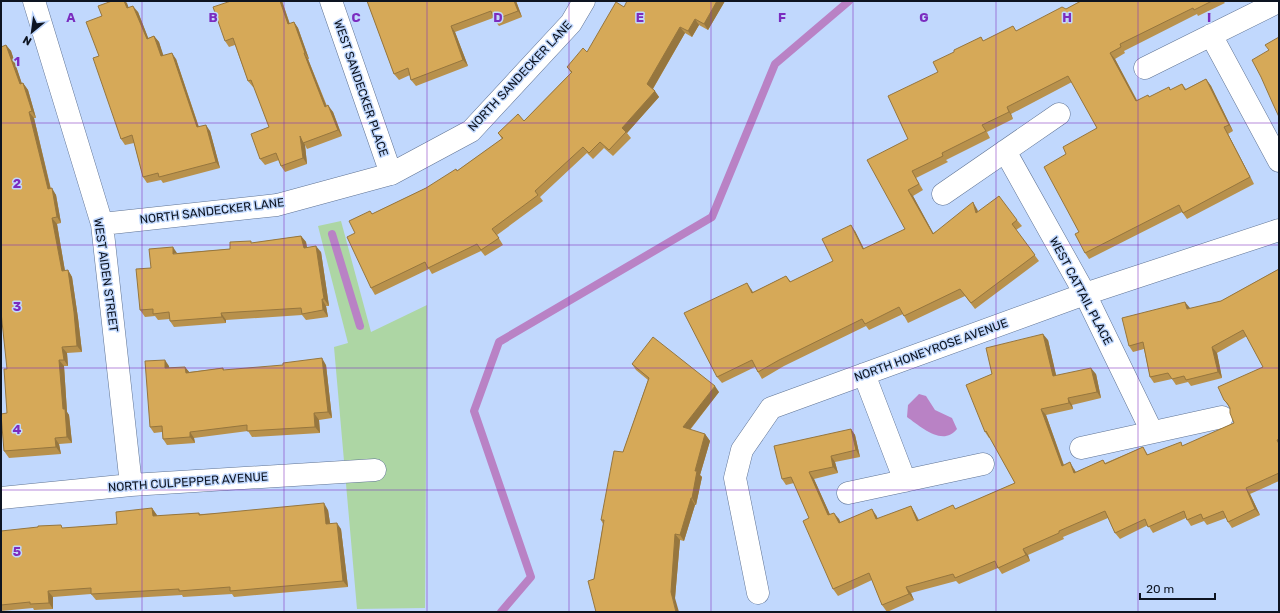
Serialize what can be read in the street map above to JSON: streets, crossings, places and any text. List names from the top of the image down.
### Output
{
  "streets": {
    "street": [
      "NORTH SANDECKER LANE",
      "WEST SANDECKER PLACE",
      "WEST AIDEN STREET",
      "WEST CATTAIL PLACE",
      "NORTH HONEYROSE AVENUE",
      "NORTH CULPEPPER AVENUE"
    ]
  },
  "crossings": [
    ["NORTH SANDECKER LANE", "WEST SANDECKER PLACE"],
    ["NORTH SANDECKER LANE", "WEST AIDEN STREET"],
    ["WEST AIDEN STREET", "NORTH CULPEPPER AVENUE"],
    ["WEST CATTAIL PLACE", "NORTH HONEYROSE AVENUE"]
  ],
  "scale_bar": "20 m",
  "north": "bottom left",
  "grid": {
    "columns": [
      "A",
      "B",
      "C",
      "D",
      "E",
      "F",
      "G",
      "H",
      "I"
    ],
    "rows": [
      "1",
      "2",
      "3",
      "4",
      "5"
    ]
  }
}
